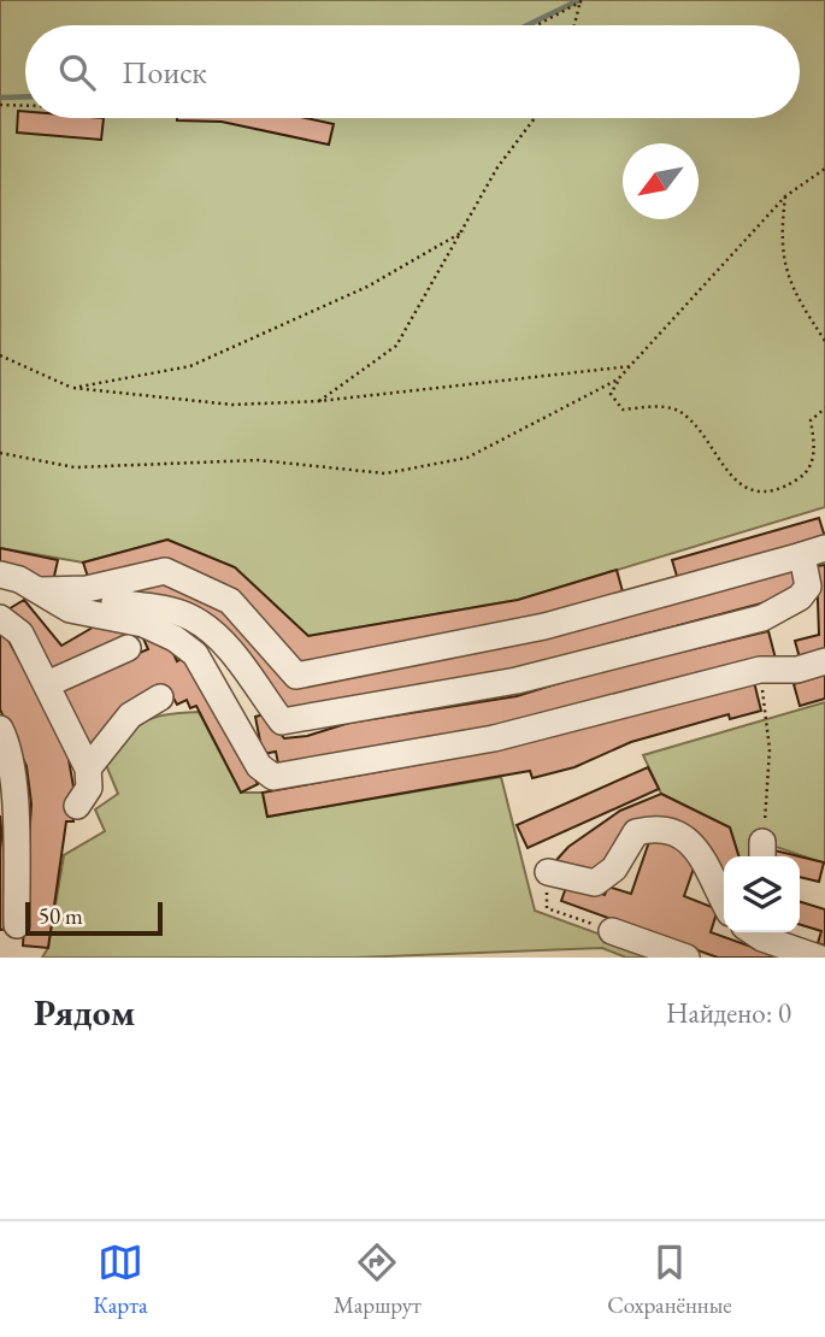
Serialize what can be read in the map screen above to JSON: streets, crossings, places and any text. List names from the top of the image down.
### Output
{
  "scale_bar": "50 m",
  "north": "bottom left",
  "page": {
    "search": "Поиск",
    "scale": "50 m",
    "heading": ["Рядом", "Найдено: 0"],
    "nav": ["Карта", "Маршрут", "Сохранённые"]
  }
}
